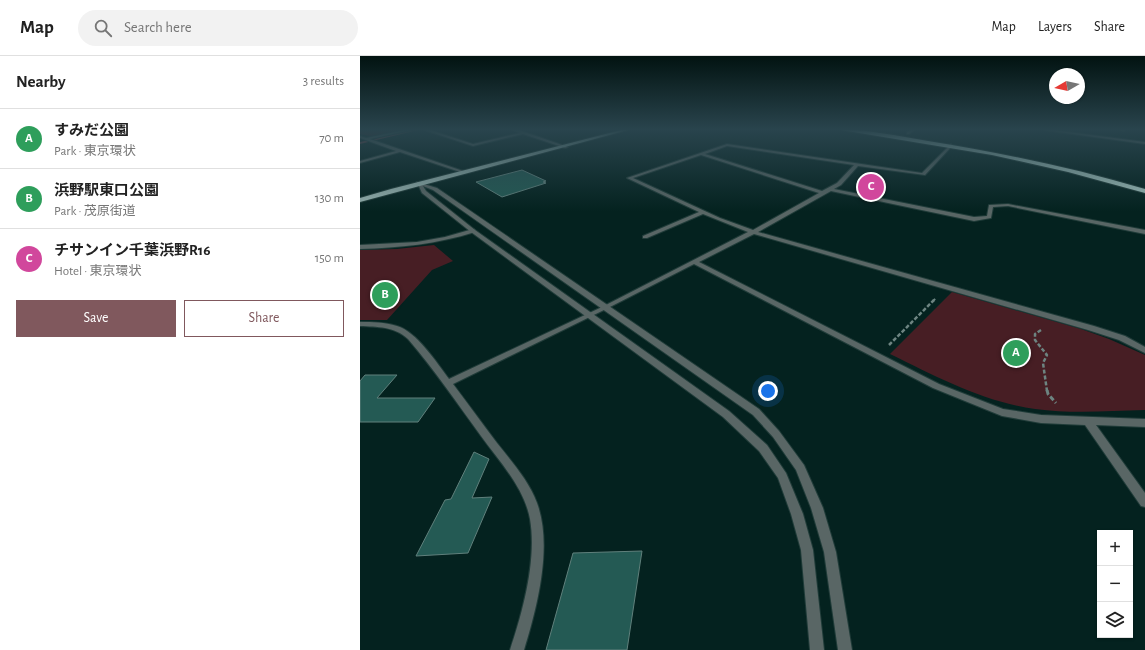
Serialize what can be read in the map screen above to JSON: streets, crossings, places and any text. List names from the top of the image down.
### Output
{
  "north": "left",
  "page": {
    "header": "Map",
    "search": "Search here",
    "nav": ["Map", "Layers", "Share"],
    "heading": ["Nearby", "3 results"],
    "list": [
      {
        "mark": "A",
        "name": "すみだ公園",
        "note": "Park · 東京環状",
        "value": "70 m"
      },
      {
        "mark": "B",
        "name": "浜野駅東口公園",
        "note": "Park · 茂原街道",
        "value": "130 m"
      },
      {
        "mark": "C",
        "name": "チサンイン千葉浜野R16",
        "note": "Hotel · 東京環状",
        "value": "150 m"
      }
    ],
    "pins": ["C", "B", "A"],
    "buttons": ["Save", "Share"],
    "map_buttons": ["+", "−"]
  }
}
